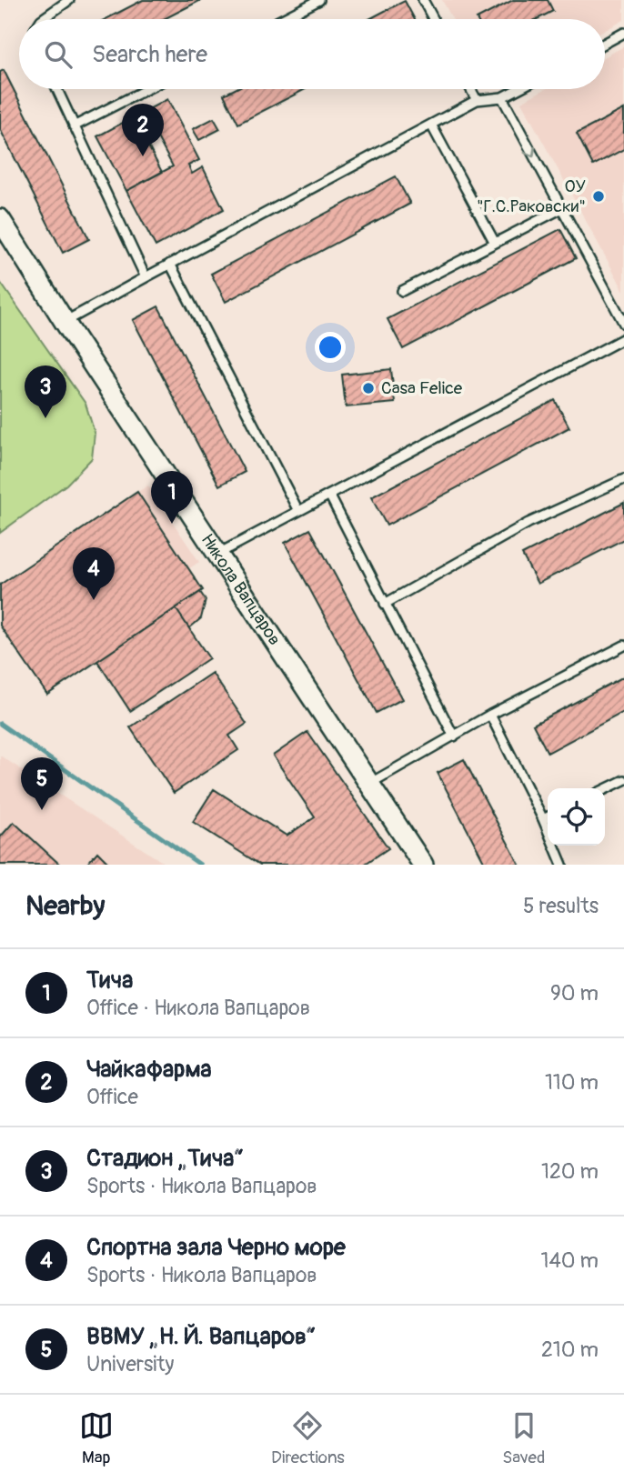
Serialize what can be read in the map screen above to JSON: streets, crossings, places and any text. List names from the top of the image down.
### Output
{
  "streets": {
    "street": ["Никола Вапцаров"]
  },
  "places": ["ОУ \"Г.С.Раковски\"", "Casa Felice"],
  "page": {
    "search": "Search here",
    "pins": [
      "2",
      "3",
      "1",
      "4",
      "5"
    ],
    "heading": ["Nearby", "5 results"],
    "list": [
      {
        "mark": "1",
        "name": "Тича",
        "note": "Office · Никола Вапцаров",
        "value": "90 m"
      },
      {
        "mark": "2",
        "name": "Чайкафарма",
        "note": "Office",
        "value": "110 m"
      },
      {
        "mark": "3",
        "name": "Стадион „Тича“",
        "note": "Sports · Никола Вапцаров",
        "value": "120 m"
      },
      {
        "mark": "4",
        "name": "Спортна зала Черно море",
        "note": "Sports · Никола Вапцаров",
        "value": "140 m"
      },
      {
        "mark": "5",
        "name": "ВВМУ „Н. Й. Вапцаров“",
        "note": "University",
        "value": "210 m"
      }
    ],
    "nav": ["Map", "Directions", "Saved"]
  }
}
